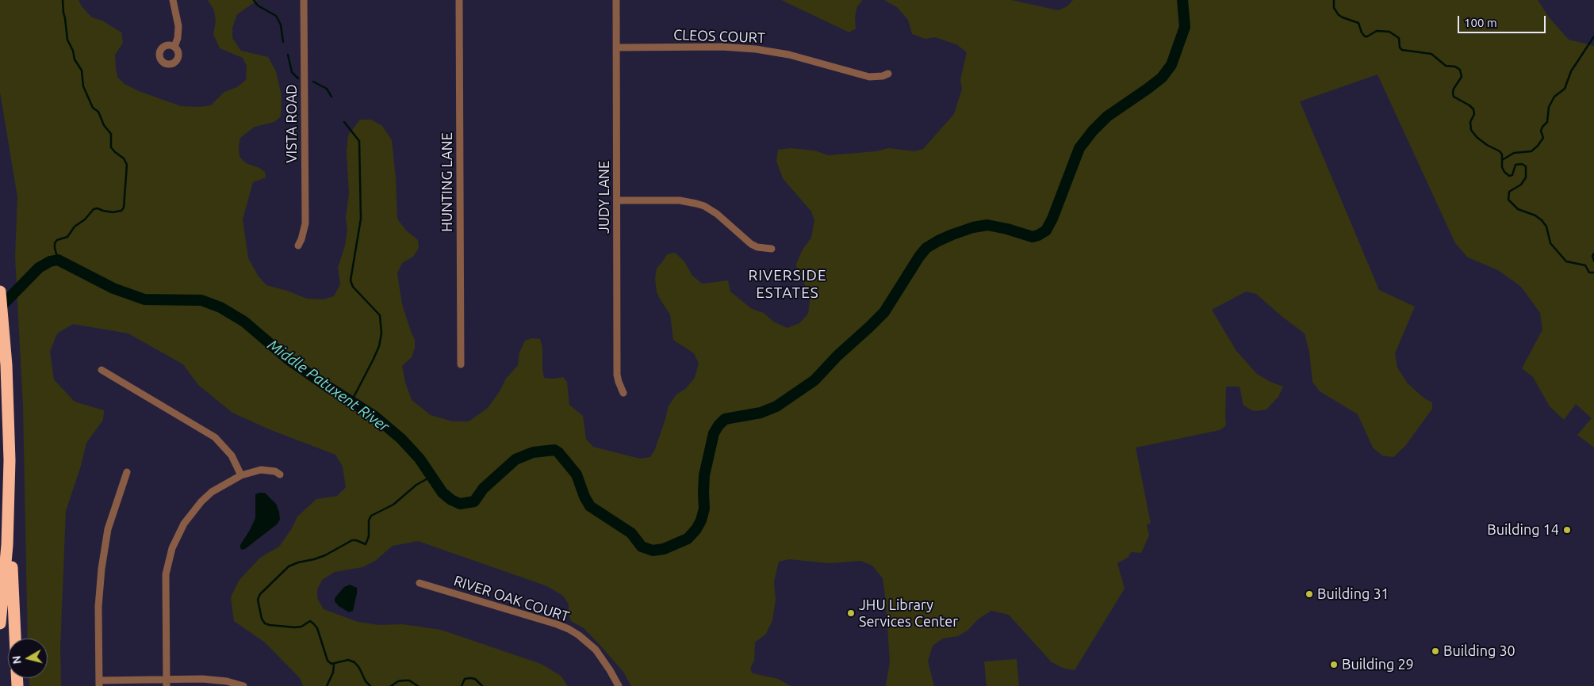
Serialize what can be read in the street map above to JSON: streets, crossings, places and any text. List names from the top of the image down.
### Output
{
  "streets": {
    "street": [
      "CLEOS COURT",
      "VISTA ROAD",
      "HUNTING LANE",
      "JUDY LANE",
      "RIVER OAK COURT"
    ]
  },
  "crossings": [
    ["CLEOS COURT", "JUDY LANE"]
  ],
  "districts": ["RIVERSIDE ESTATES"],
  "water": ["Middle Patuxent River"],
  "places": [
    "Building 14",
    "Building 31",
    "JHU Library Services Center",
    "Building 30",
    "Building 29"
  ],
  "scale_bar": "100 m",
  "north": "left"
}
